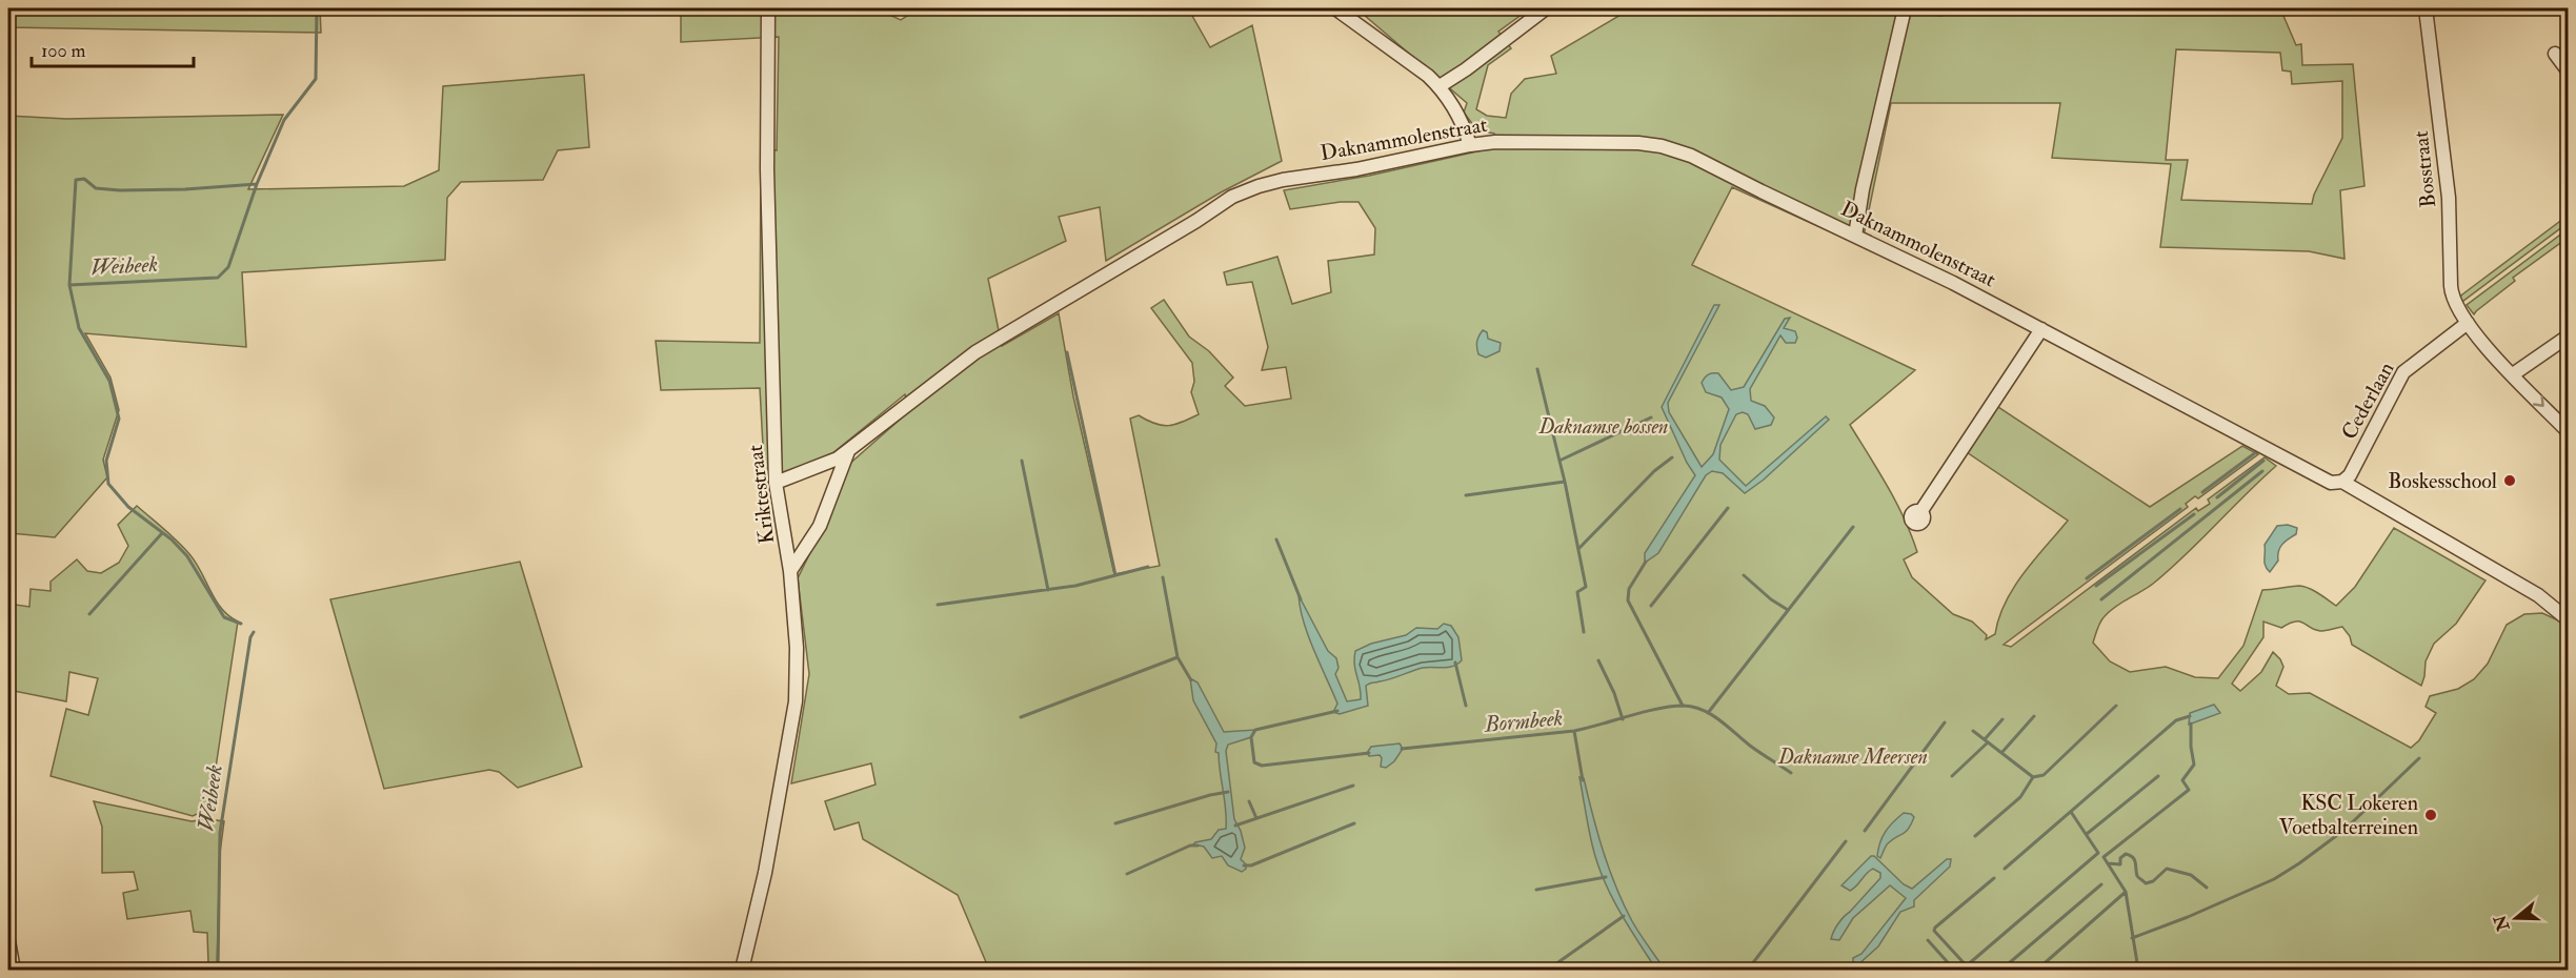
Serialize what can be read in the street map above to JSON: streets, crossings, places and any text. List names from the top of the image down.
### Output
{
  "streets": {
    "street": [
      "Daknammolenstraat",
      "Bosstraat",
      "Cederlaan",
      "Kriktestraat"
    ]
  },
  "crossings": [
    ["Daknammolenstraat", "Cederlaan"],
    ["Daknammolenstraat", "Kriktestraat"],
    ["Bosstraat", "Cederlaan"]
  ],
  "water": ["Weibeek", "Bormbeek"],
  "parks": ["Daknamse bossen", "Daknamse Meersen"],
  "places": ["Boskesschool", "KSC Lokeren Voetbalterreinen"],
  "scale_bar": "100 m",
  "north": "left"
}
